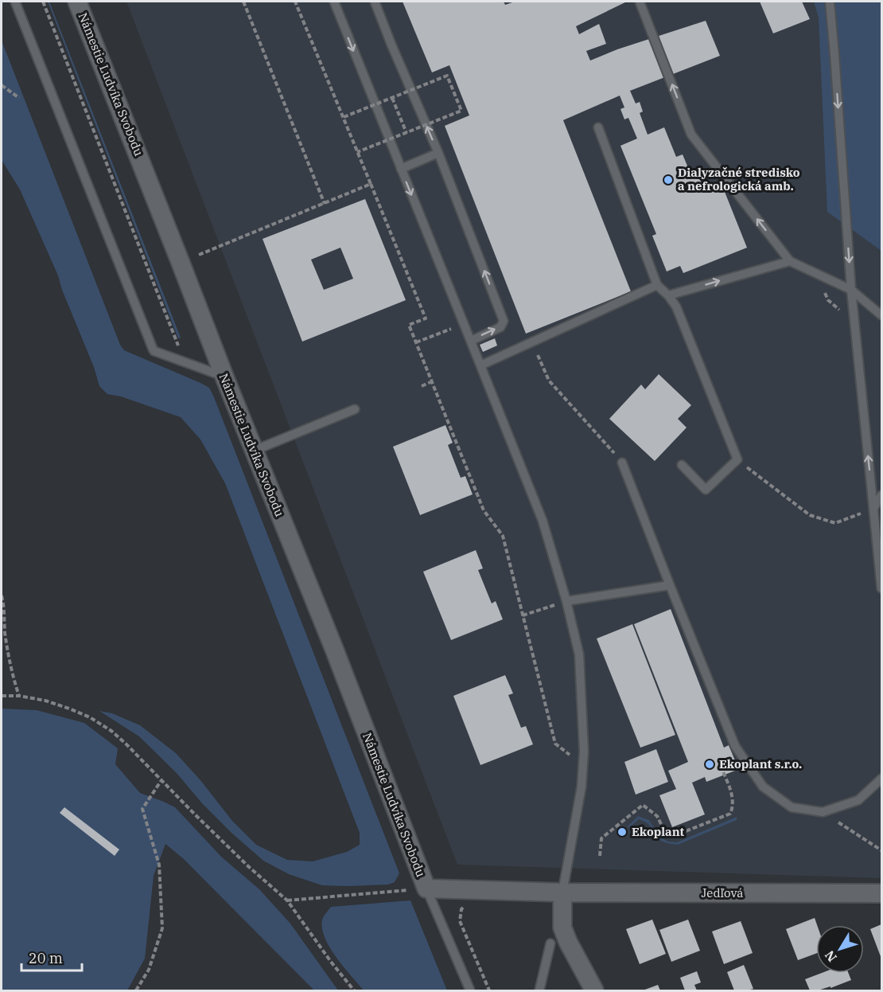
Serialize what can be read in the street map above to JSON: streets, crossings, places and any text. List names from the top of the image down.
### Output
{
  "streets": {
    "street": ["Námestie Ludvíka Svobodu", "Jedľová"]
  },
  "crossings": [
    ["Námestie Ludvíka Svobodu", "Jedľová"]
  ],
  "places": ["Dialyzačné stredisko a nefrologická amb.", "Ekoplant s.r.o.", "Ekoplant"],
  "scale_bar": "20 m",
  "north": "bottom left"
}
